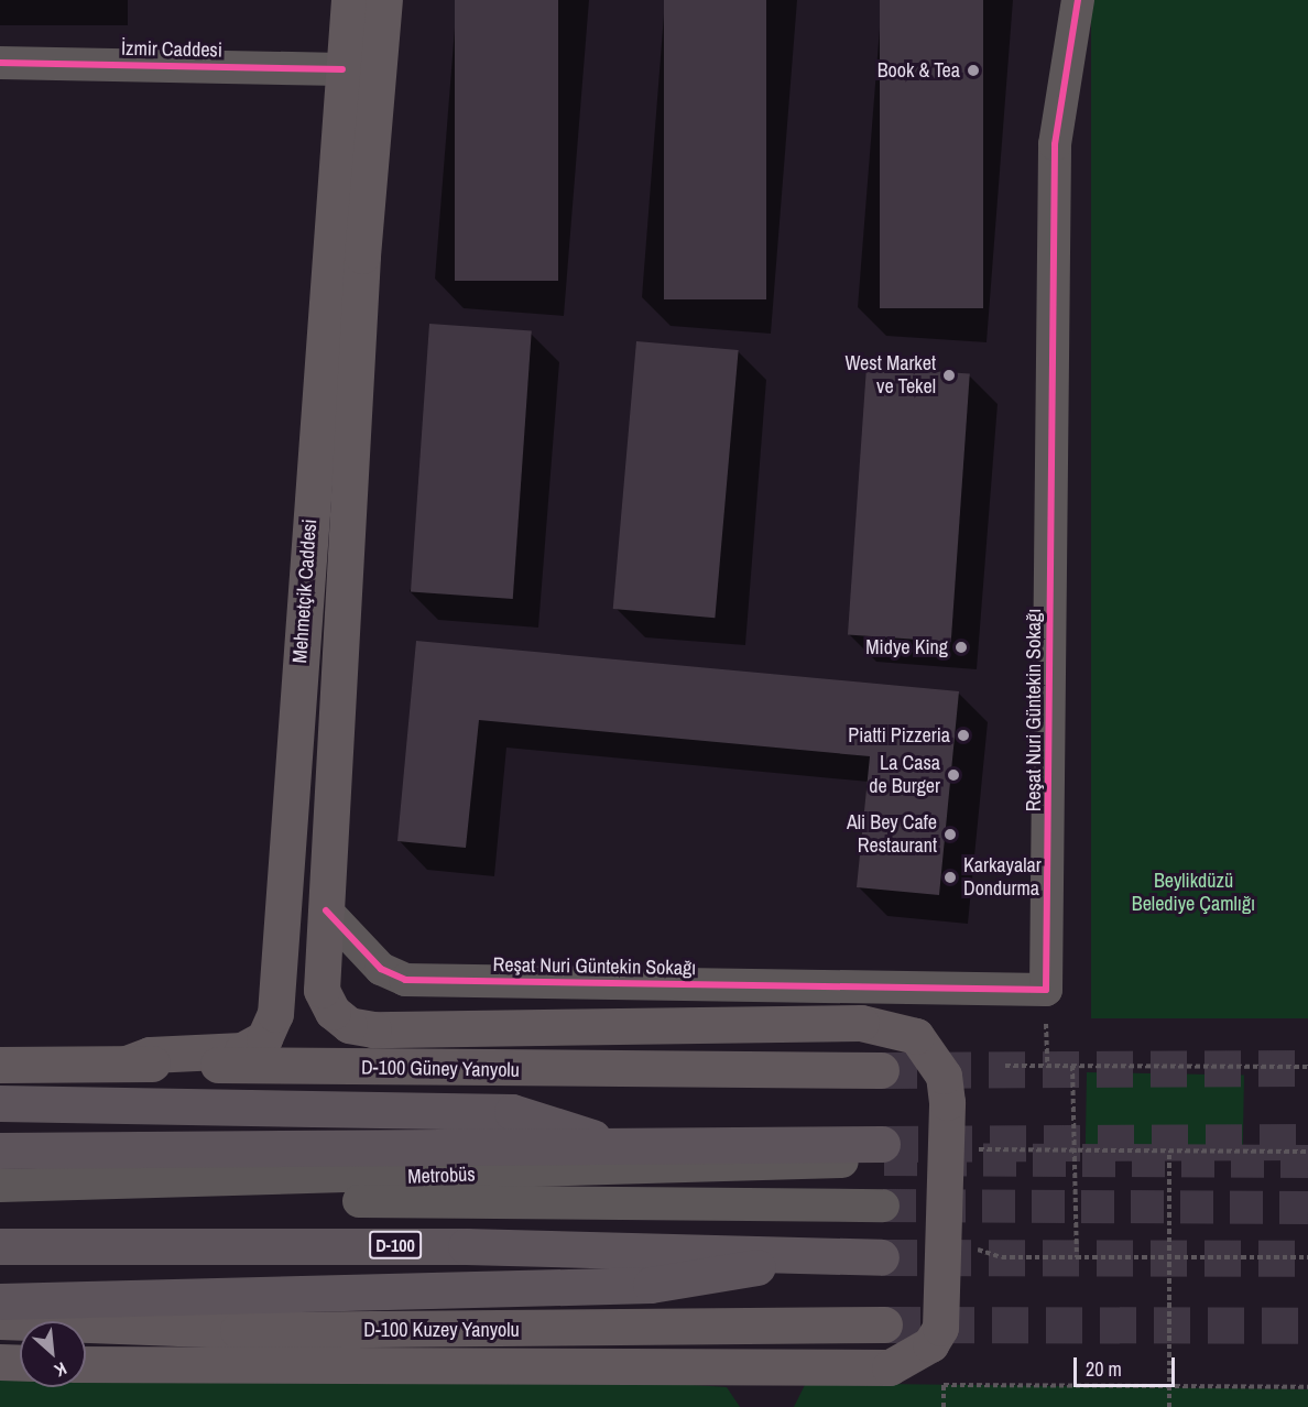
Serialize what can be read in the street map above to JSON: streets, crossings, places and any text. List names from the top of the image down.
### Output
{
  "streets": {
    "highway": ["D-100"],
    "main road": ["Mehmetçik Caddesi", "D-100 Güney Yanyolu", "D-100 Kuzey Yanyolu"],
    "street": ["İzmir Caddesi", "Reşat Nuri Güntekin Sokağı", "Metrobüs"]
  },
  "crossings": [
    ["İzmir Caddesi", "Mehmetçik Caddesi"],
    ["Mehmetçik Caddesi", "Reşat Nuri Güntekin Sokağı"],
    ["Mehmetçik Caddesi", "D-100 Güney Yanyolu"]
  ],
  "parks": ["Beylikdüzü Belediye Çamlığı"],
  "places": [
    "Book & Tea",
    "West Market ve Tekel",
    "Midye King",
    "Piatti Pizzeria",
    "La Casa de Burger",
    "Ali Bey Cafe Restaurant",
    "Karkayalar Dondurma"
  ],
  "scale_bar": "20 m",
  "north": "bottom right"
}
